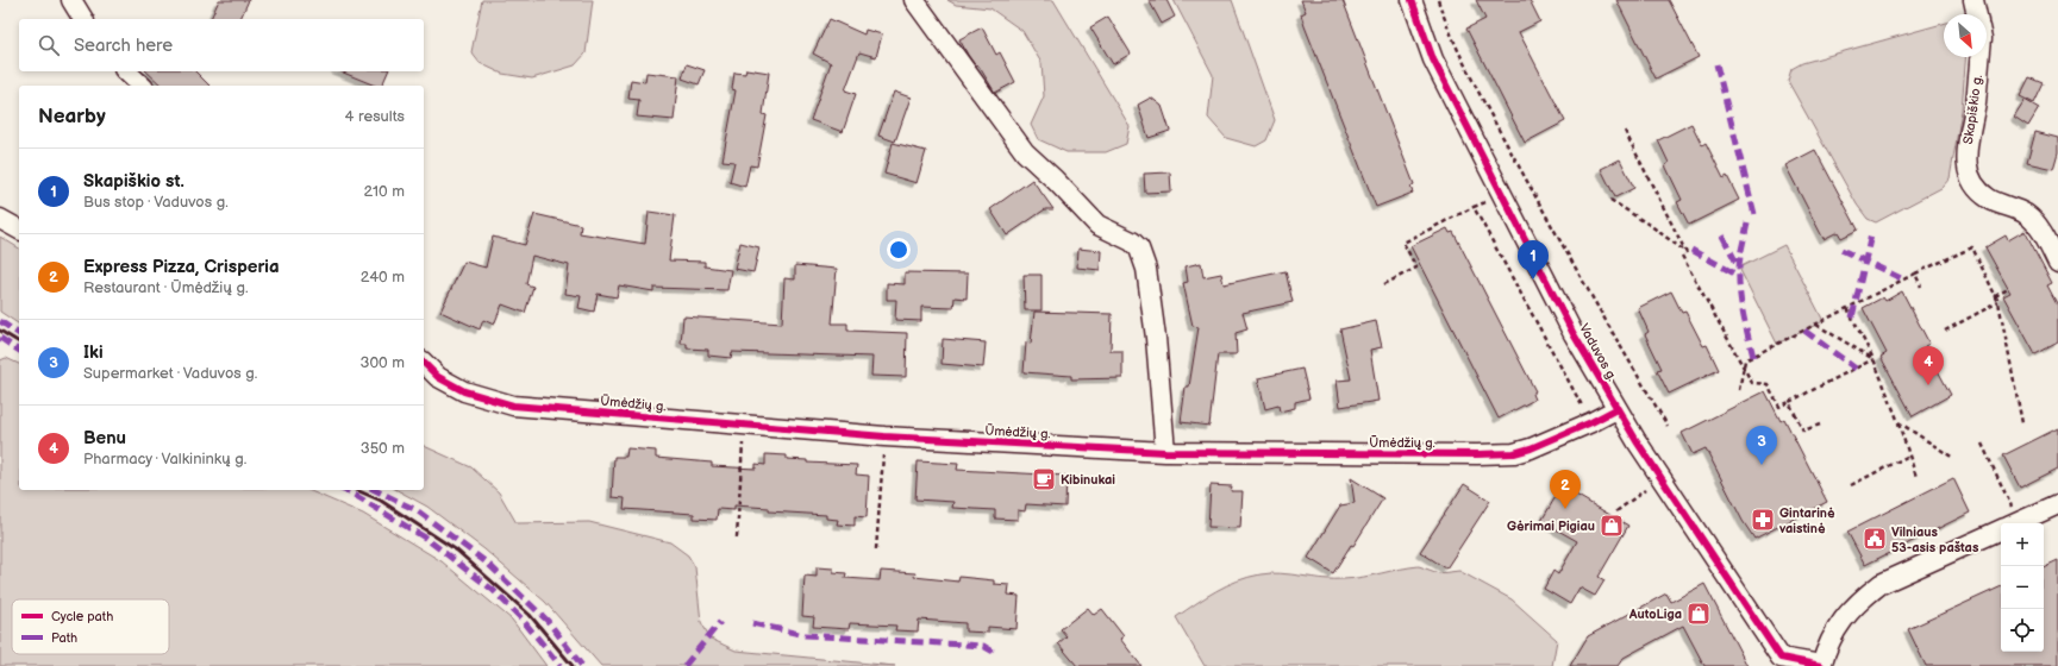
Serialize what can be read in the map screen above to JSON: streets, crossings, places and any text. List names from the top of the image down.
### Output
{
  "streets": {
    "street": ["Skapiškio g.", "Vaduvos g.", "Ūmėdžių g."]
  },
  "crossings": [
    ["Vaduvos g.", "Ūmėdžių g."]
  ],
  "places": {
    "cafe": ["Kibinukai"],
    "pharmacy": ["Gintarinė vaistinė"],
    "shop": ["Gėrimai Pigiau", "AutoLiga"],
    "public building": ["Vilniaus 53-asis paštas"]
  },
  "legend": ["Cycle path", "Path"],
  "north": "bottom right",
  "page": {
    "search": "Search here",
    "heading": ["Nearby", "4 results"],
    "list": [
      {
        "mark": "1",
        "name": "Skapiškio st.",
        "note": "Bus stop · Vaduvos g.",
        "value": "210 m"
      },
      {
        "mark": "2",
        "name": "Express Pizza, Crisperia",
        "note": "Restaurant · Ūmėdžių g.",
        "value": "240 m"
      },
      {
        "mark": "3",
        "name": "Iki",
        "note": "Supermarket · Vaduvos g.",
        "value": "300 m"
      },
      {
        "mark": "4",
        "name": "Benu",
        "note": "Pharmacy · Valkininkų g.",
        "value": "350 m"
      }
    ],
    "pins": [
      "1",
      "4",
      "3",
      "2"
    ],
    "map_buttons": ["+", "−"]
  }
}
